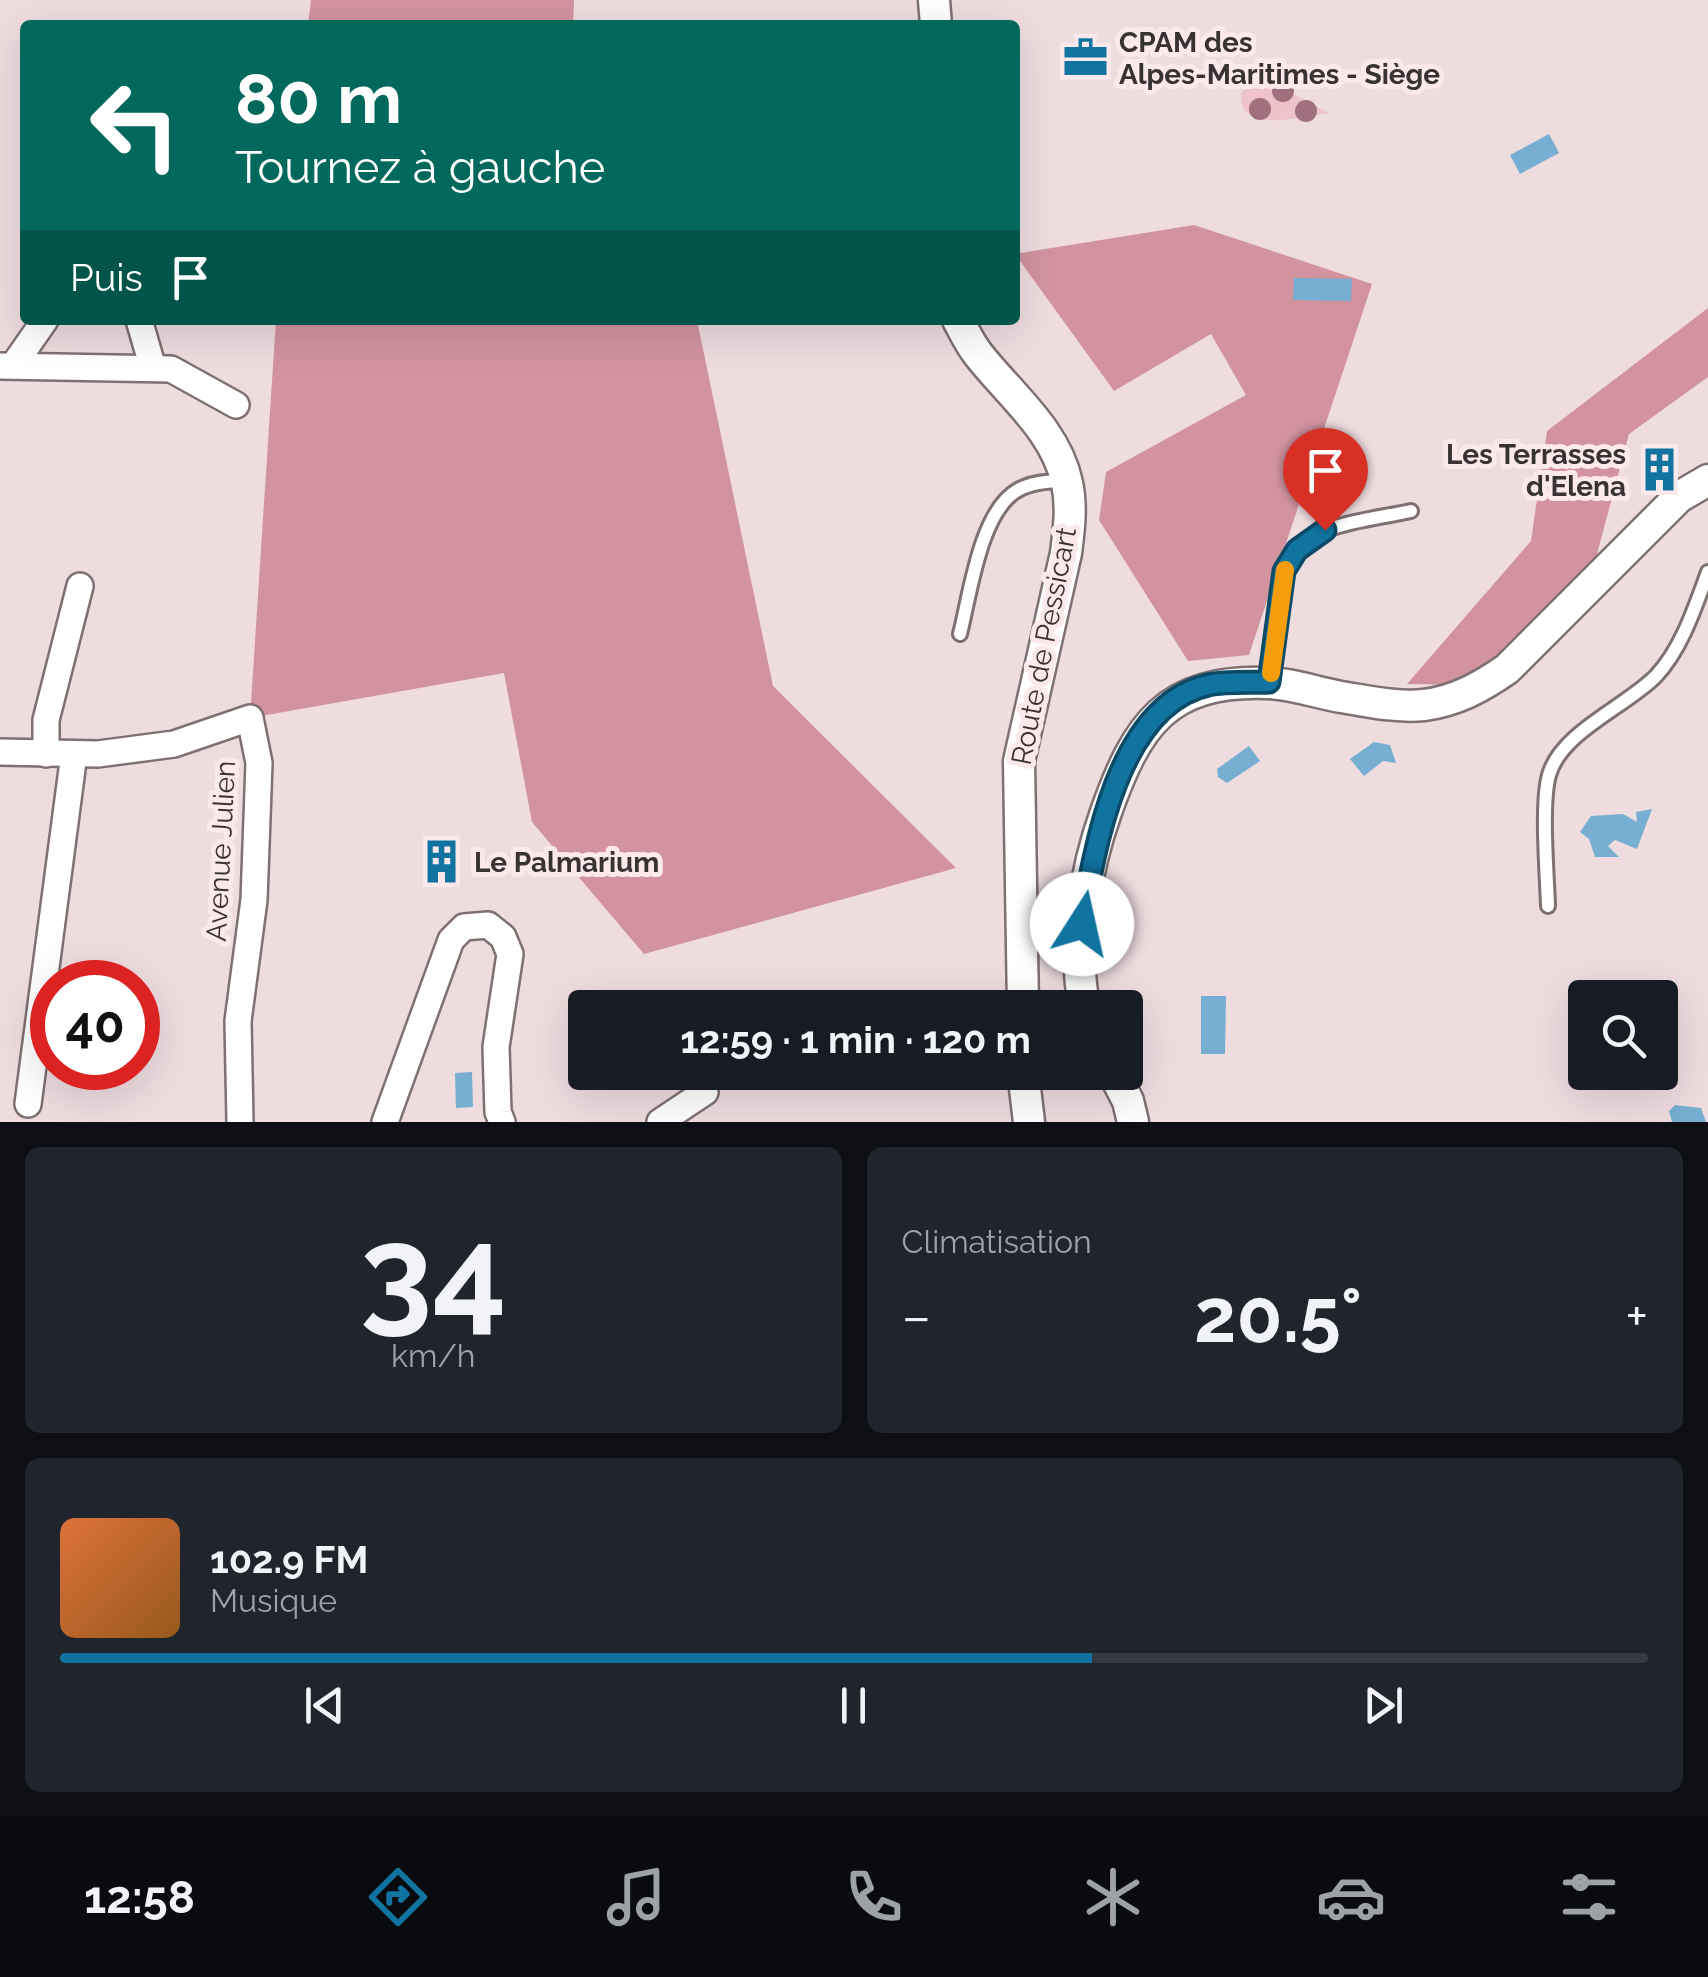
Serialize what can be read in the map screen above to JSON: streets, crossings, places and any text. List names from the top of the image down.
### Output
{
  "streets": {
    "street": ["Route de Pessicart", "Avenue Julien"]
  },
  "places": {
    "office": ["CPAM des Alpes-Maritimes - Siège"],
    "building": ["Les Terrasses d'Elena", "Le Palmarium"]
  },
  "page": {
    "turn": ["80 m", "Tournez à gauche"],
    "then": "Puis",
    "limit": "40",
    "trip": "12:59 · 1 min · 120 m",
    "tile": [
      ["34", "km/h"],
      "Climatisation"
    ],
    "heat": ["−", "20.5°", "+"],
    "song": ["102.9 FM", "Musique"],
    "tabs": "12:58"
  }
}
